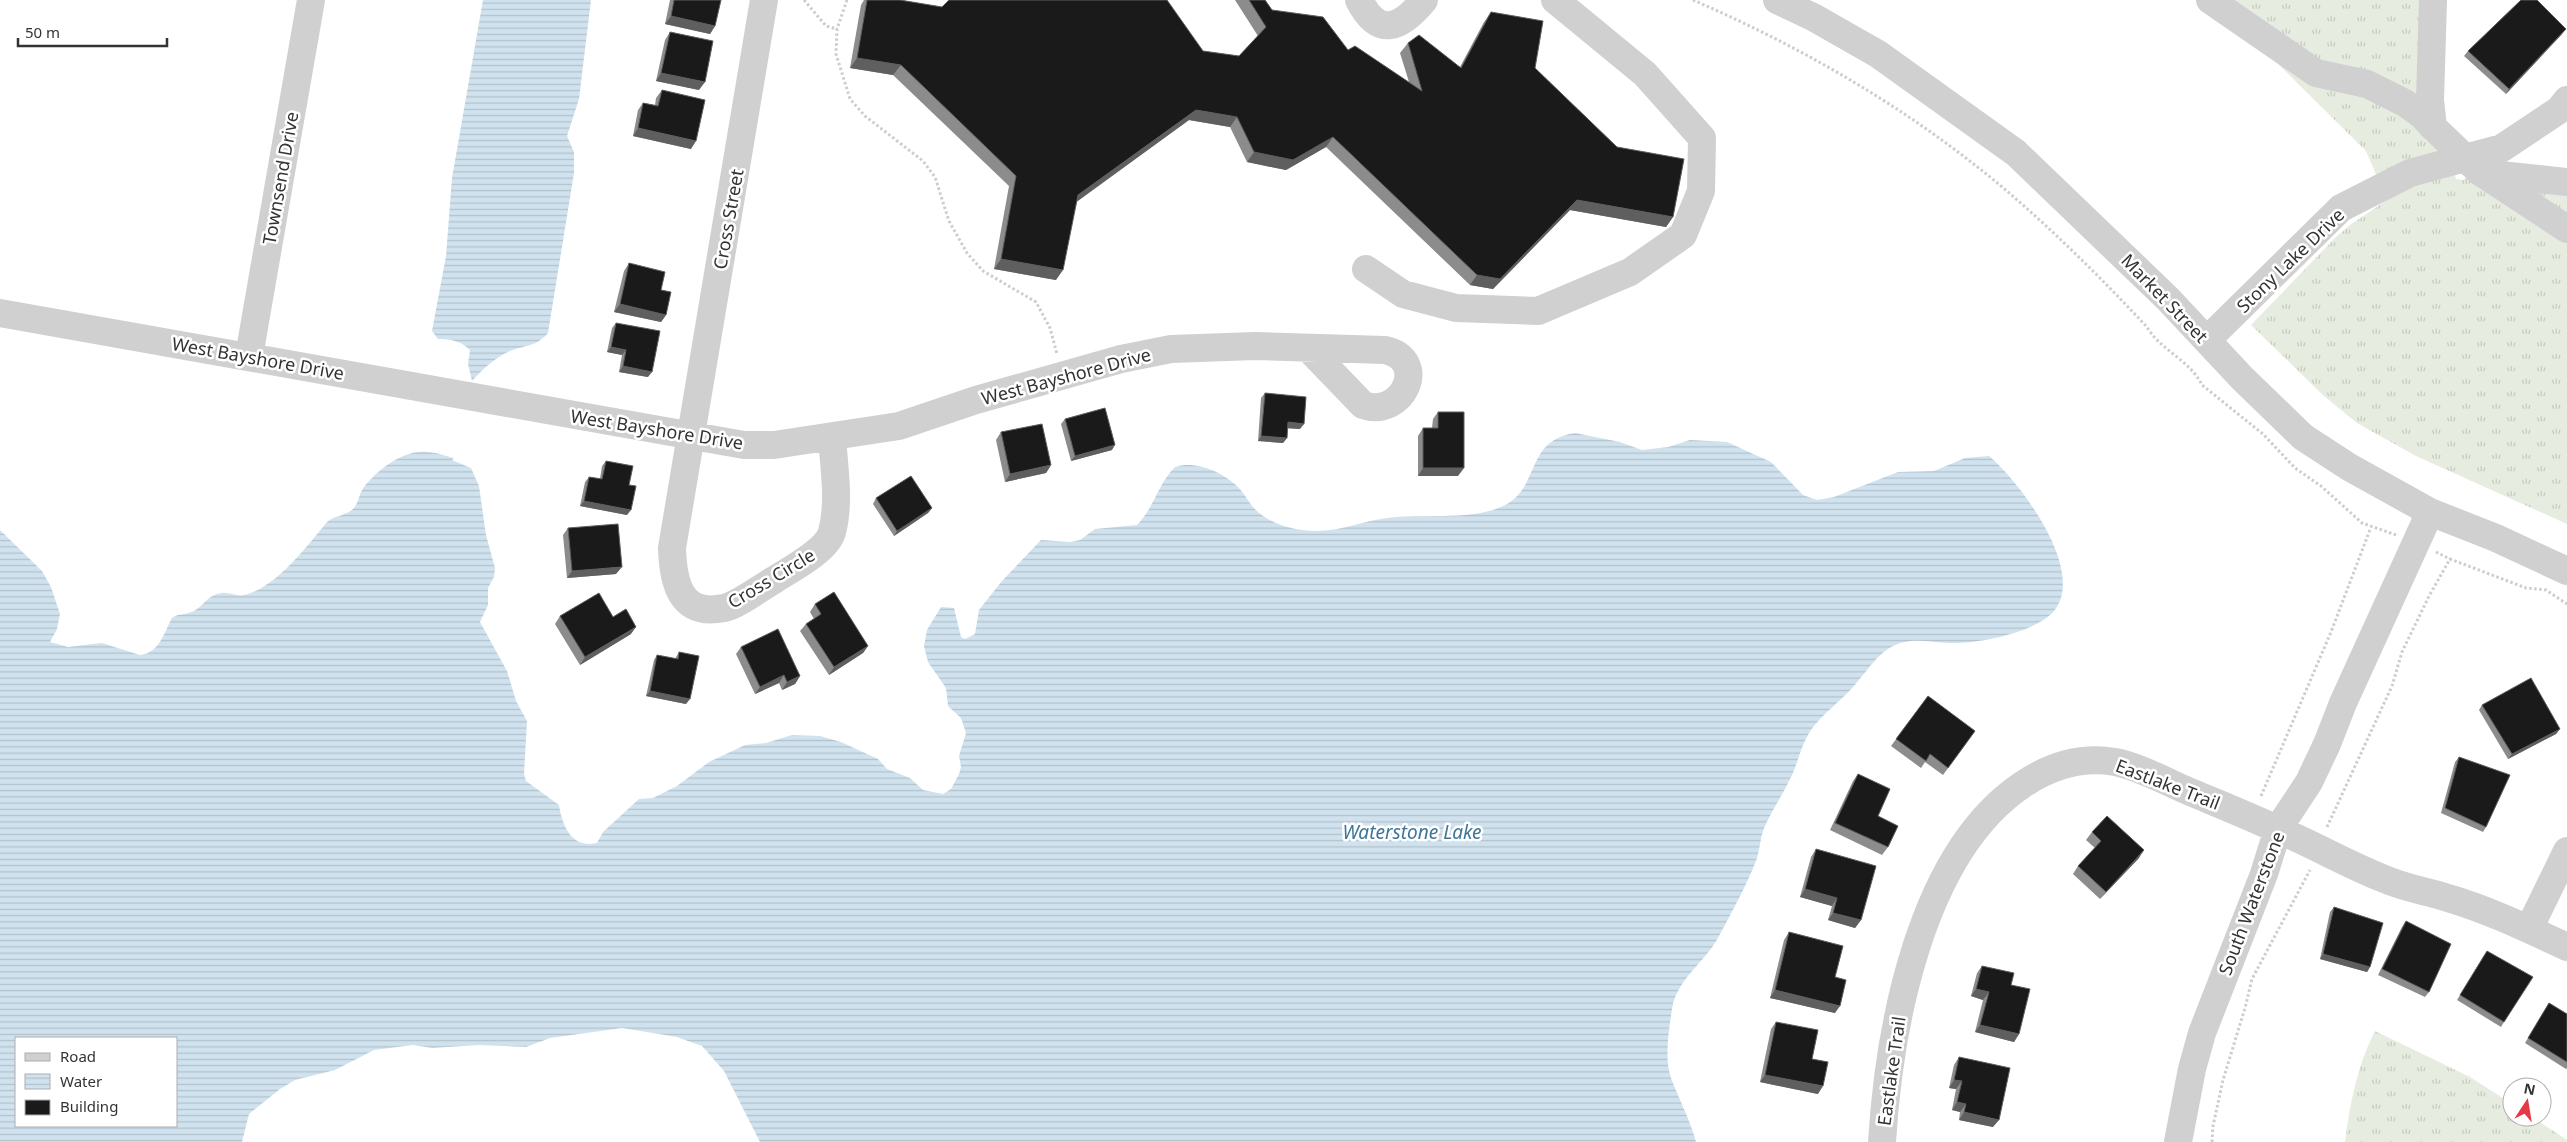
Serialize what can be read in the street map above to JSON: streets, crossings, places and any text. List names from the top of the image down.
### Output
{
  "streets": {
    "street": [
      "Townsend Drive",
      "Cross Street",
      "Stony Lake Drive",
      "Market Street",
      "West Bayshore Drive",
      "Cross Circle",
      "Eastlake Trail",
      "South Waterstone"
    ]
  },
  "crossings": [
    ["Townsend Drive", "West Bayshore Drive"],
    ["Cross Street", "West Bayshore Drive"],
    ["Cross Street", "Cross Circle"],
    ["Stony Lake Drive", "Market Street"],
    ["Market Street", "South Waterstone"],
    ["West Bayshore Drive", "Cross Circle"],
    ["Eastlake Trail", "South Waterstone"]
  ],
  "water": ["Waterstone Lake"],
  "legend": ["Road", "Water", "Building"],
  "scale_bar": "50 m",
  "north": "top"
}
